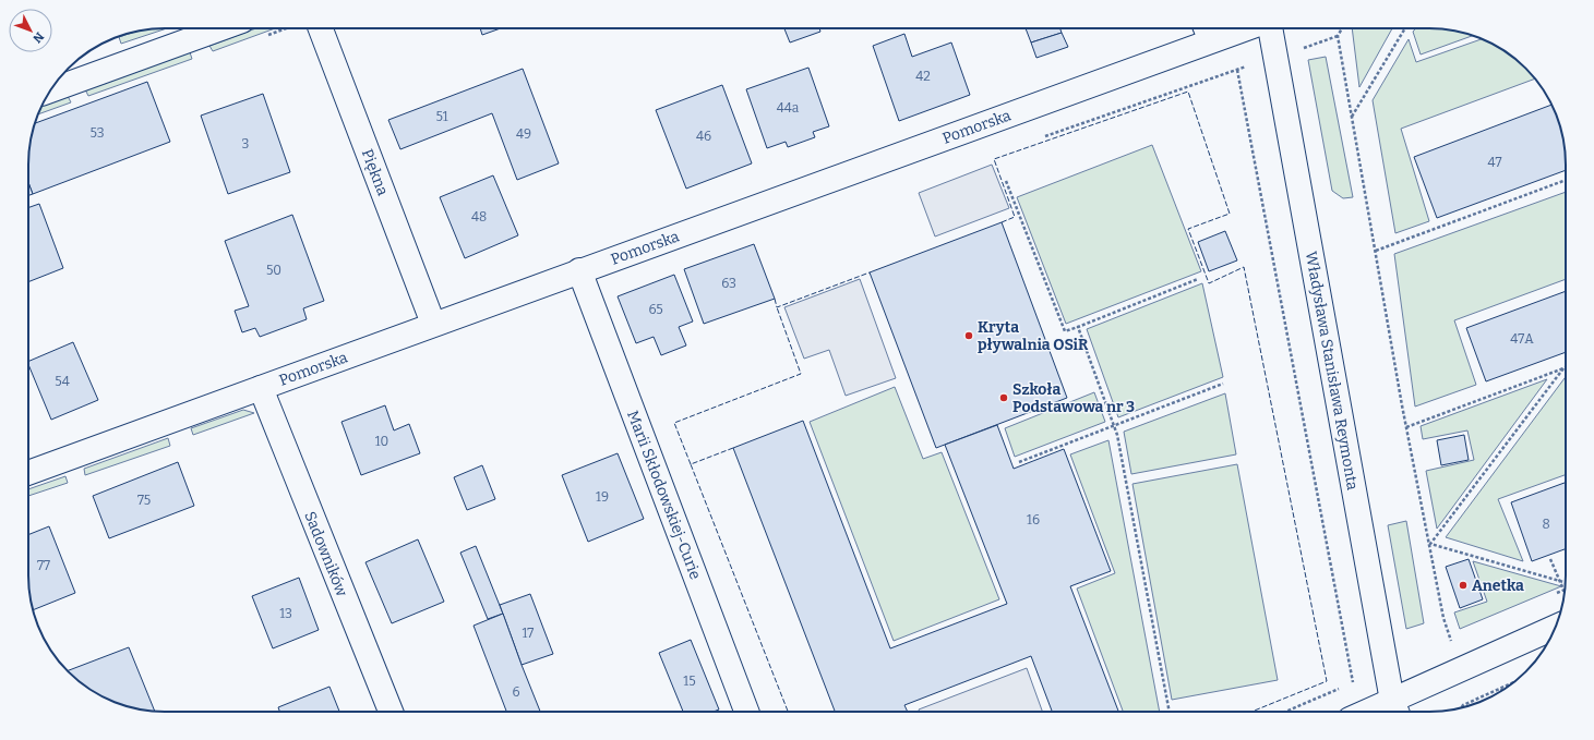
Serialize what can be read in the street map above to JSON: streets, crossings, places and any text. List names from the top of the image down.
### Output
{
  "streets": {
    "street": [
      "Pomorska",
      "Piękna",
      "Władysława Stanisława Reymonta",
      "Marii Skłodowskiej-Curie",
      "Sadowników"
    ]
  },
  "crossings": [
    ["Pomorska", "Piękna"],
    ["Pomorska", "Marii Skłodowskiej-Curie"],
    ["Pomorska", "Sadowników"]
  ],
  "places": ["Kryta pływalnia OSiR", "Szkoła Podstawowa nr 3", "Anetka"],
  "house_numbers": [
    "42",
    "44a",
    "51",
    "53",
    "49",
    "46",
    "3",
    "47",
    "48",
    "50",
    "63",
    "65",
    "47A",
    "54",
    "10",
    "19",
    "75",
    "16",
    "8",
    "77",
    "13",
    "17",
    "15",
    "6"
  ],
  "north": "bottom right"
}
